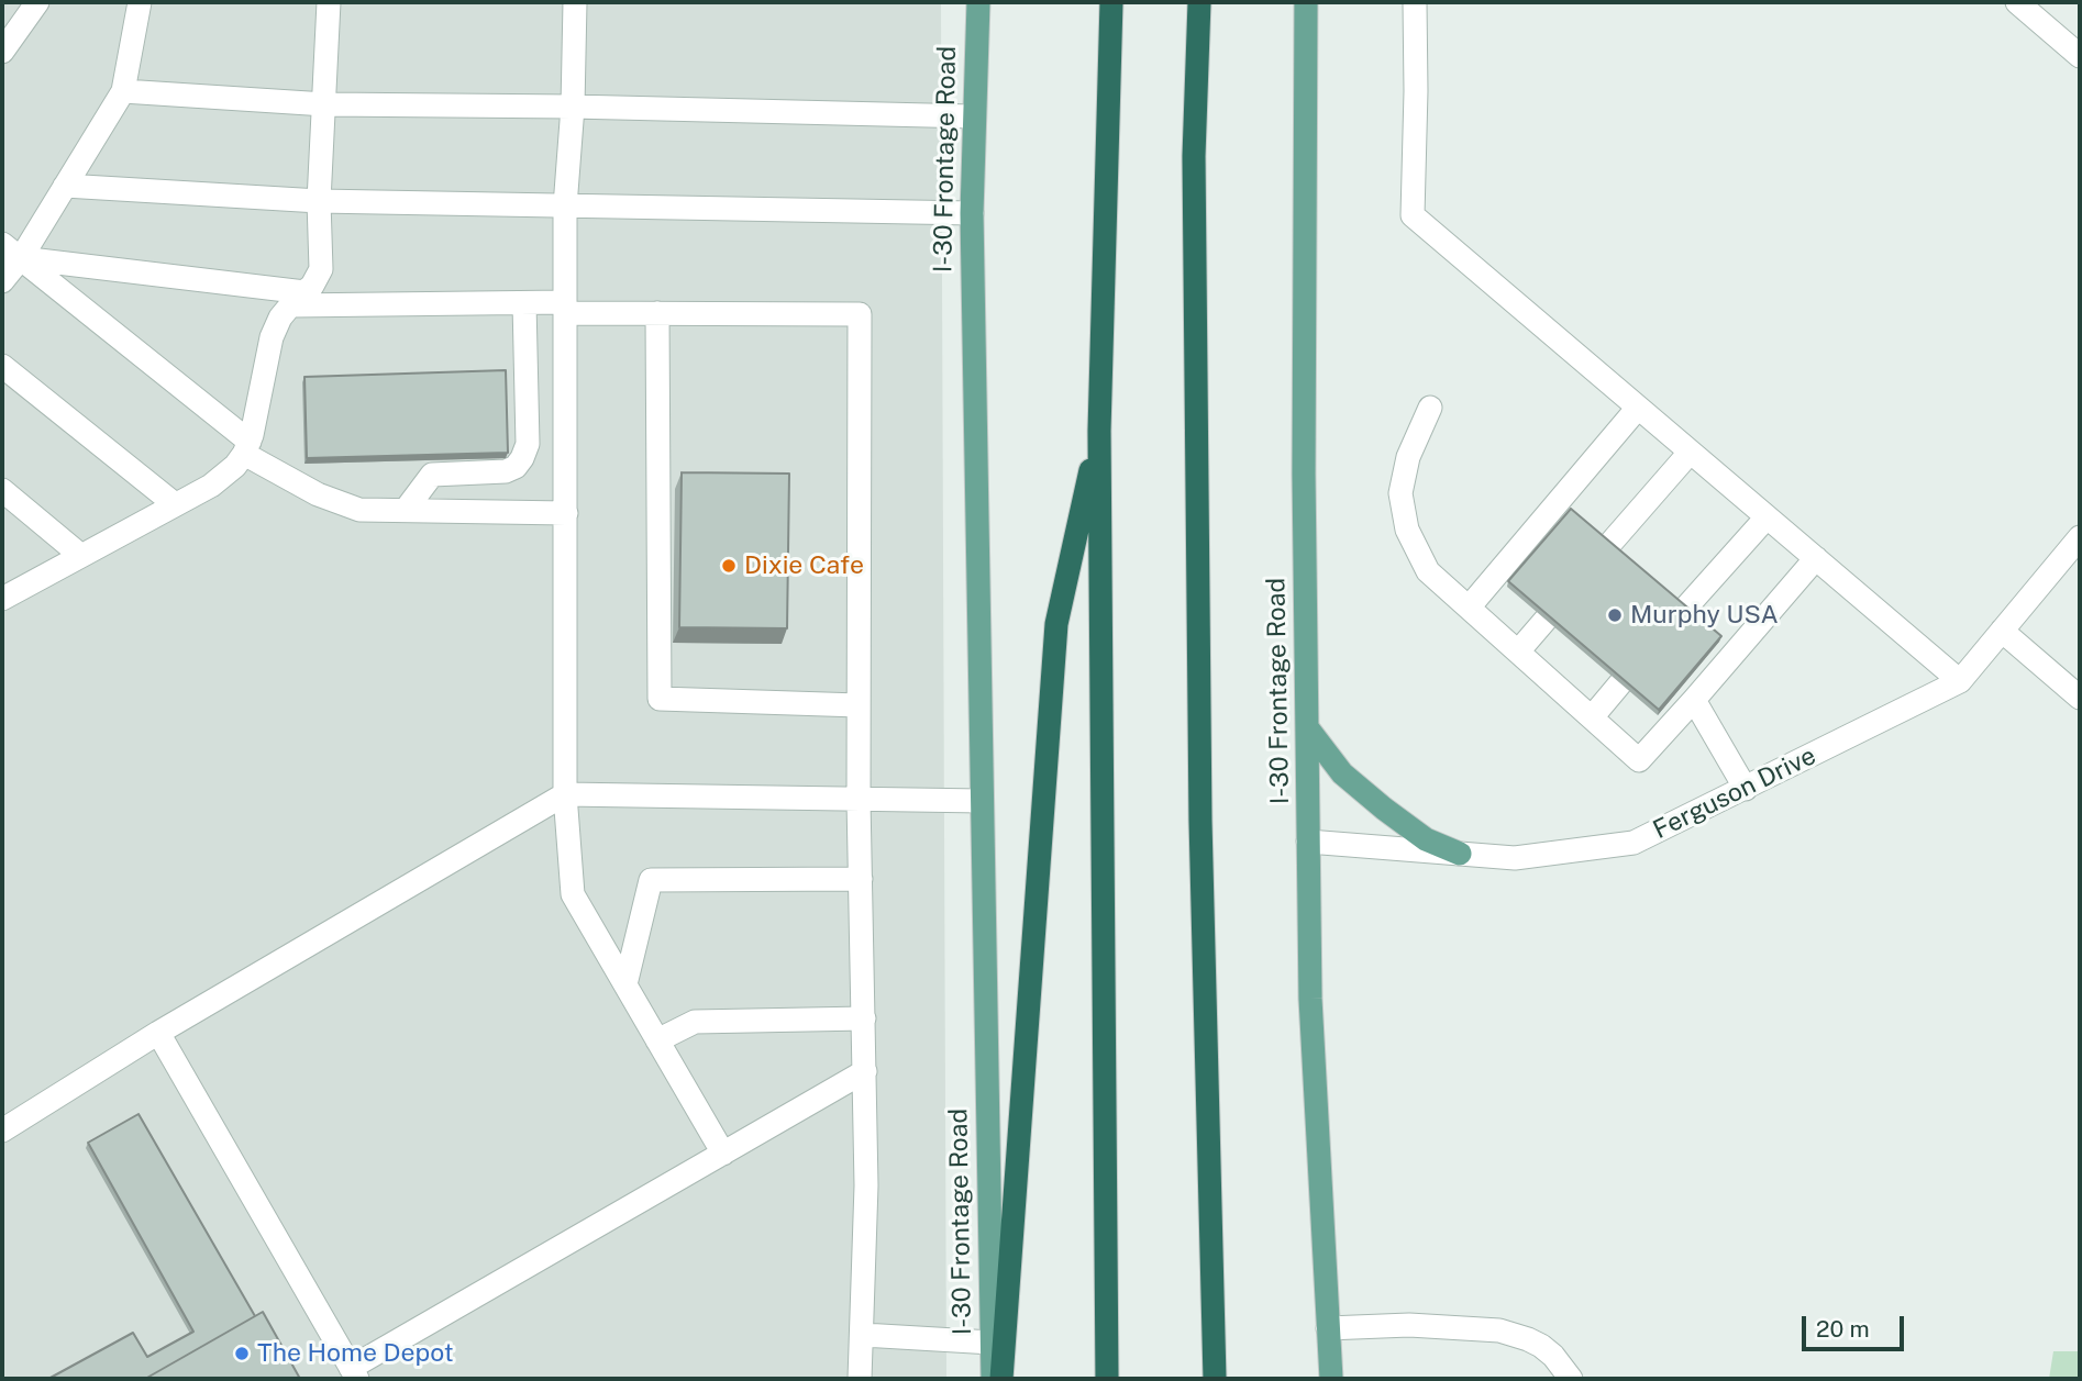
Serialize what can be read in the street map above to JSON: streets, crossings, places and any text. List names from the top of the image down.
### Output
{
  "streets": {
    "main road": ["I-30 Frontage Road"],
    "street": ["Ferguson Drive"]
  },
  "crossings": [
    ["I-30 Frontage Road", "Ferguson Drive"]
  ],
  "places": ["Dixie Cafe", "Murphy USA", "The Home Depot"],
  "scale_bar": "20 m"
}
